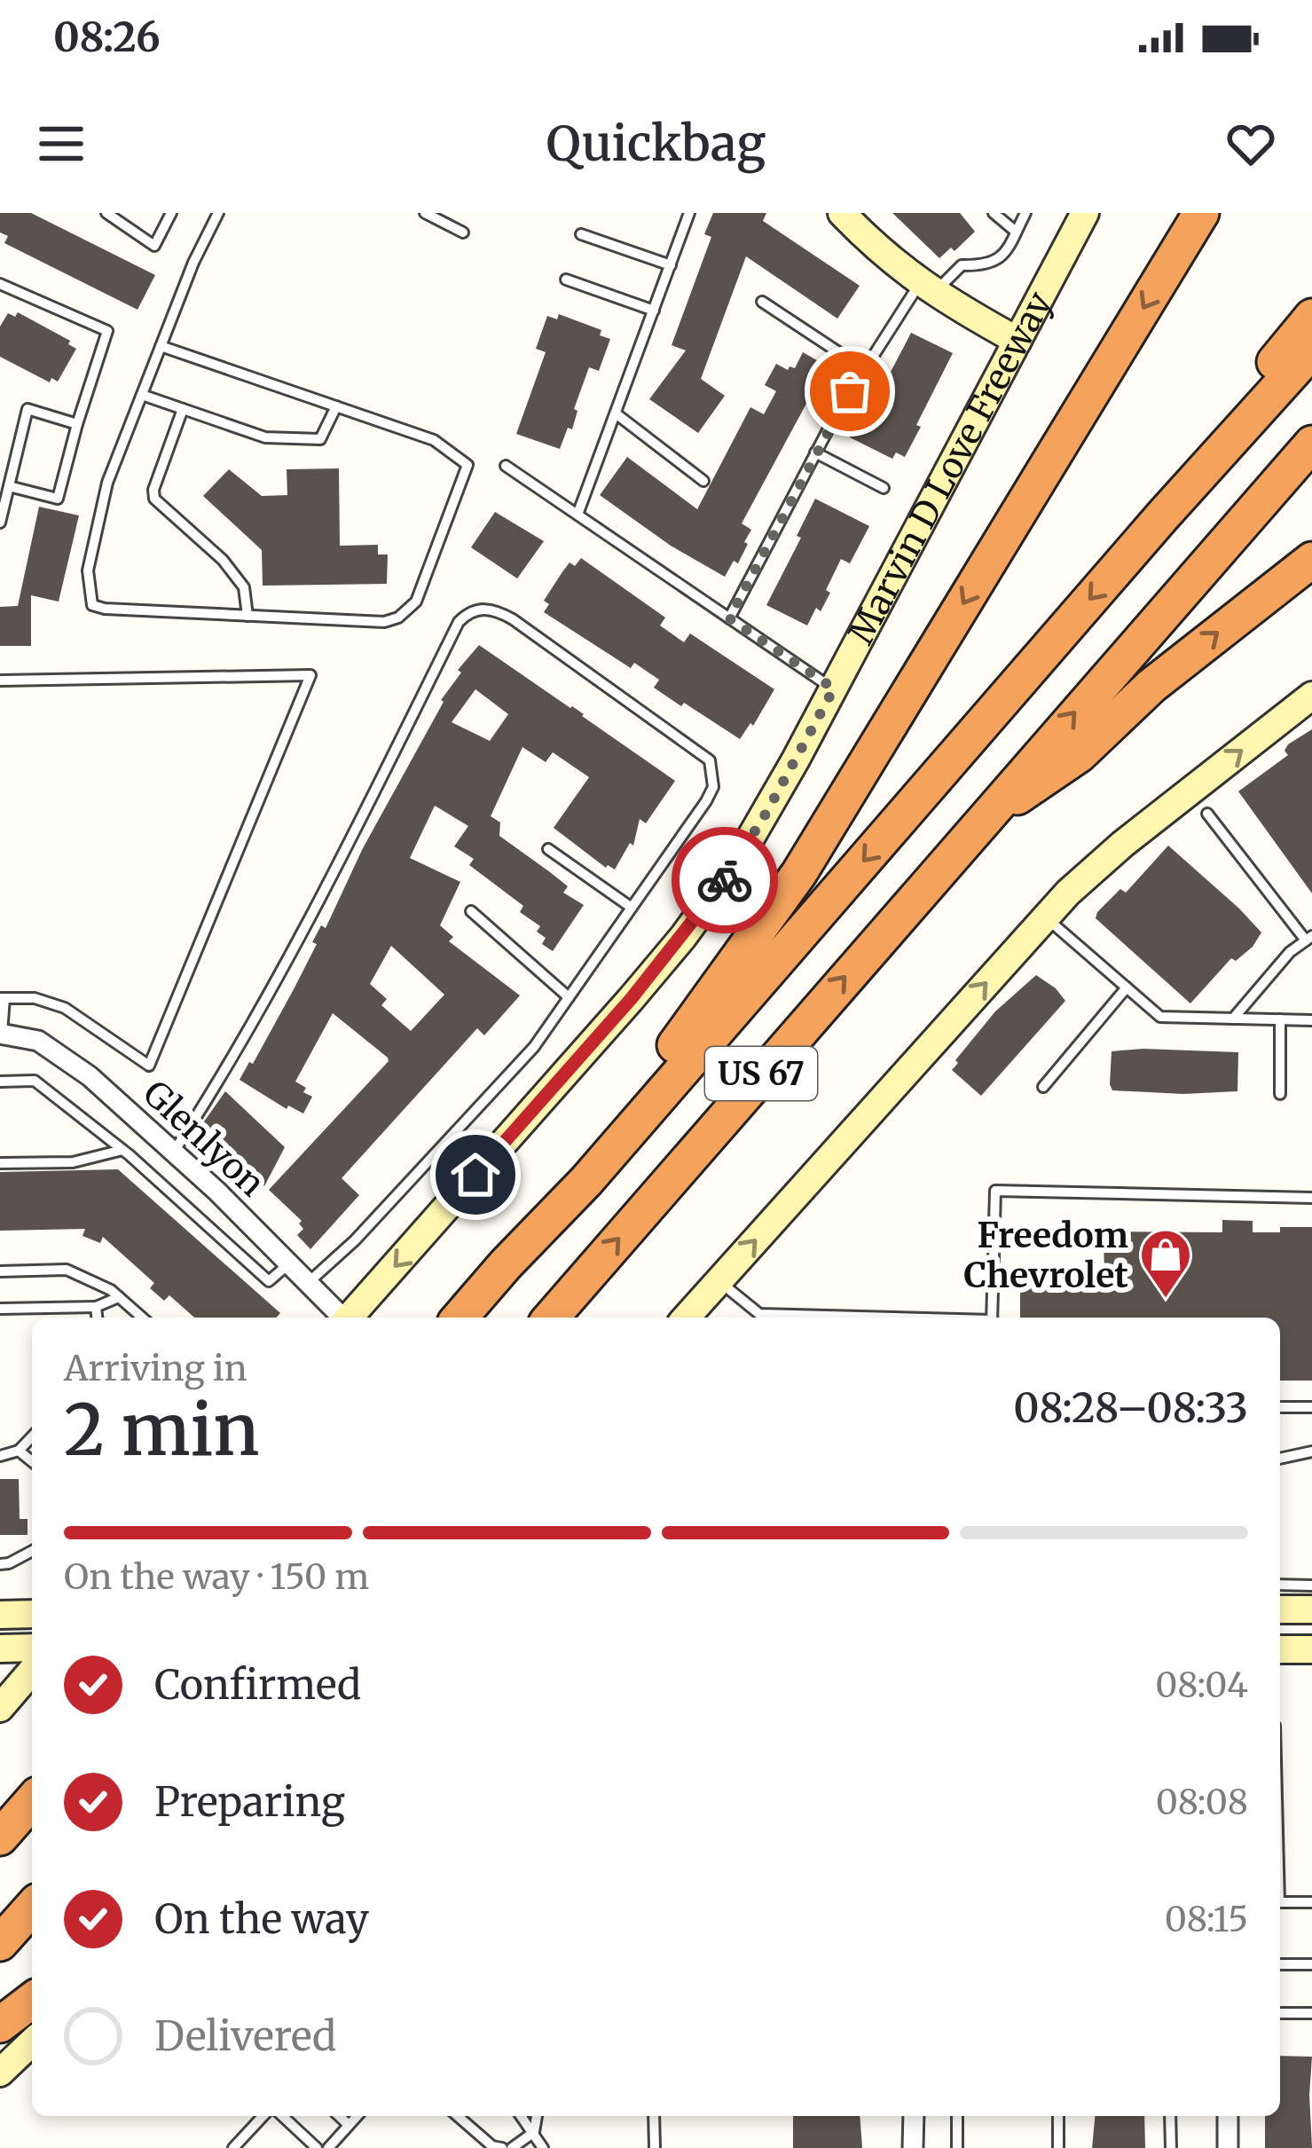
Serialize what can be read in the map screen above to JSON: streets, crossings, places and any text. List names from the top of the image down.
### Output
{
  "streets": {
    "highway": ["US 67"],
    "main road": ["Marvin D Love Freeway"],
    "street": ["Glenlyon"]
  },
  "one_way": ["Marvin D Love Freeway"],
  "places": {
    "shop": ["Freedom Chevrolet"]
  },
  "page": {
    "status": "08:26",
    "header": "Quickbag",
    "heading": ["2 min", "Arriving in", "08:28–08:33"],
    "bar": "On the way · 150 m",
    "list": [
      ["Confirmed", "08:04"],
      ["Preparing", "08:08"],
      ["On the way", "08:15"],
      "Delivered"
    ]
  }
}
